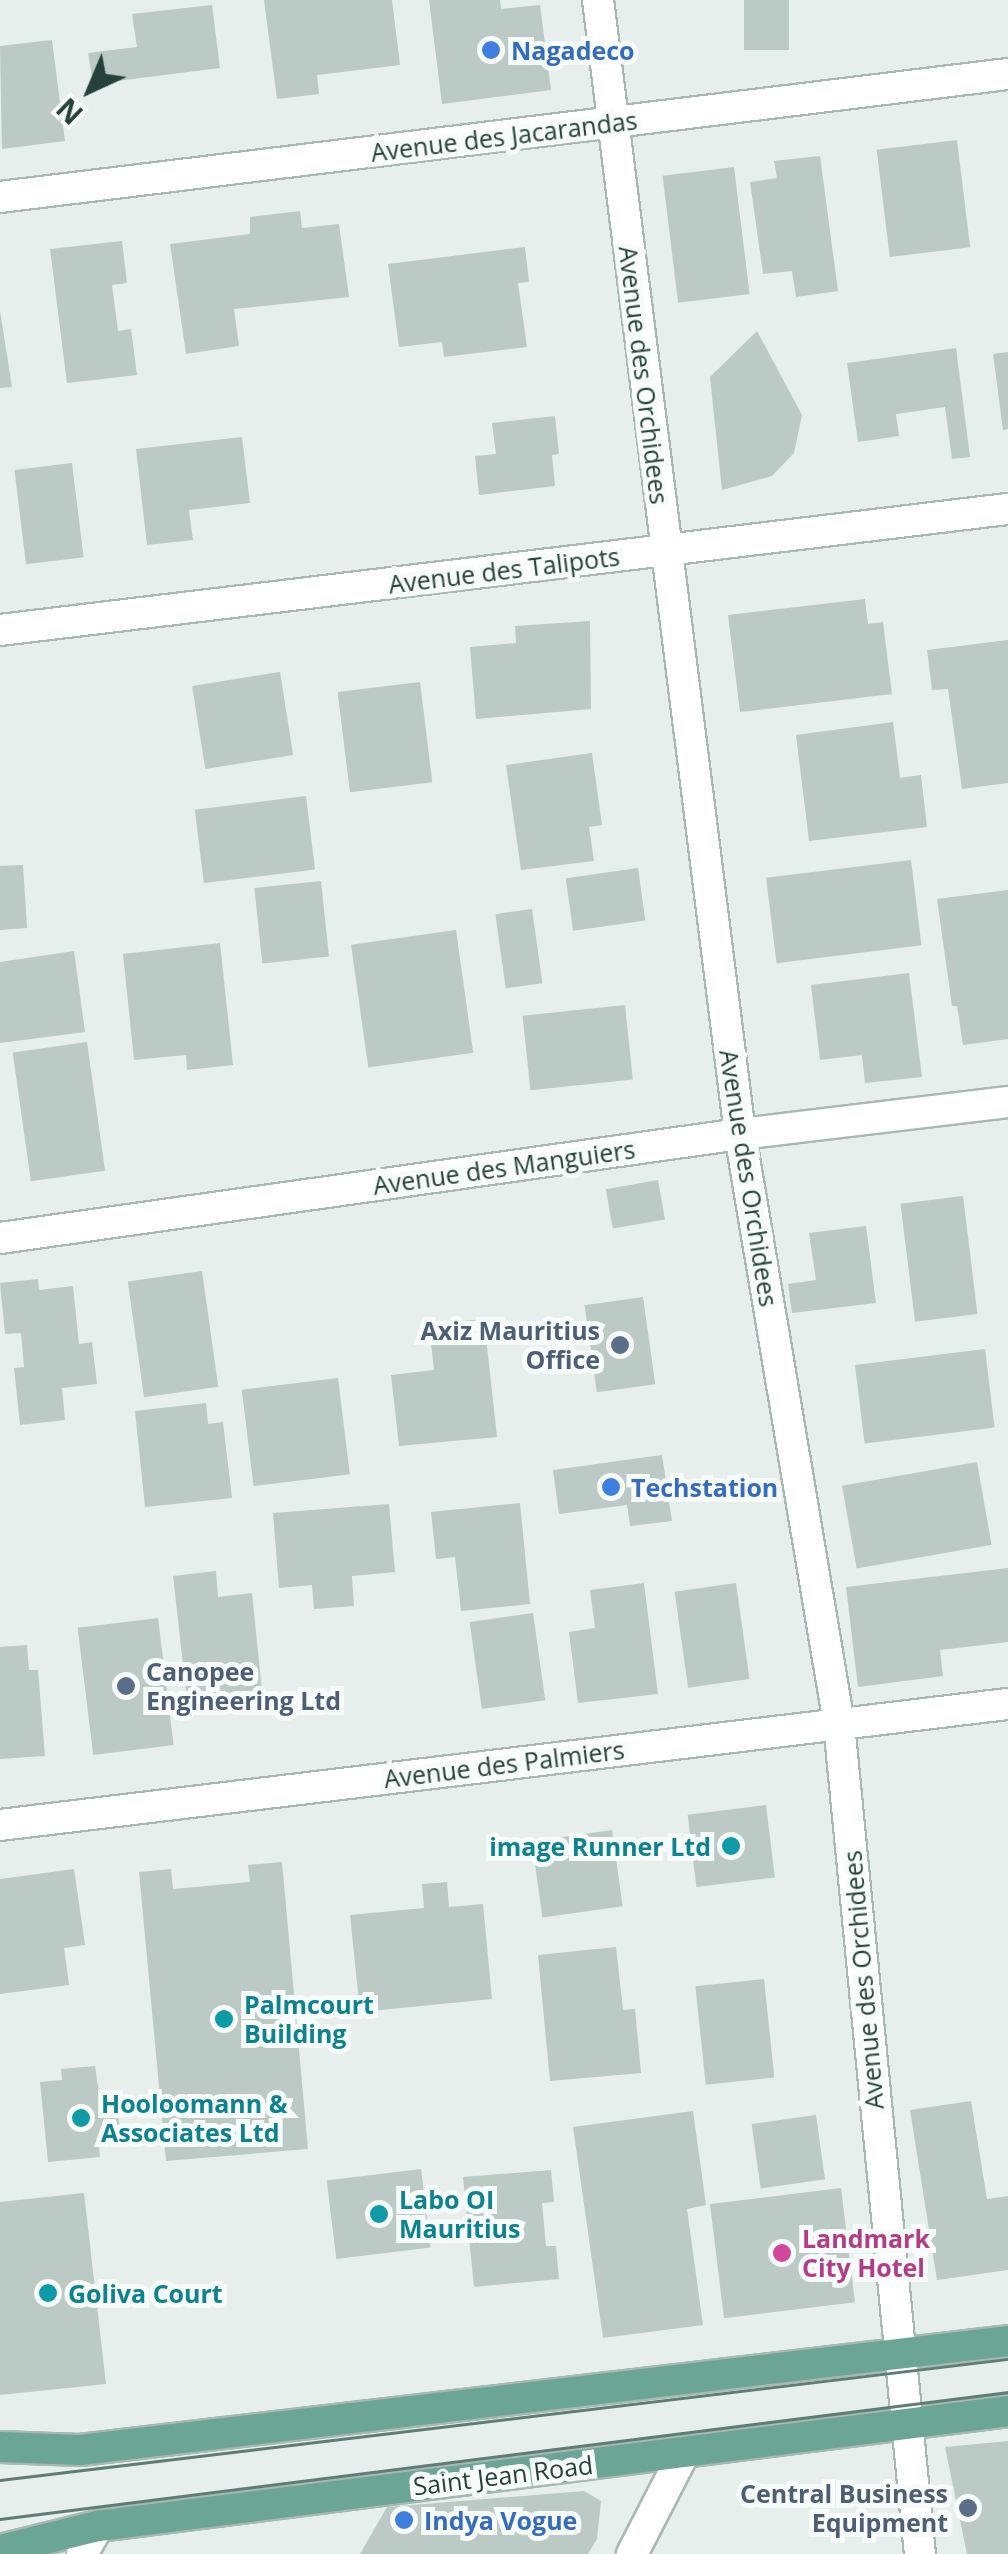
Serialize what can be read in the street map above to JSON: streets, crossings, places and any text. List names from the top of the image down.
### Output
{
  "streets": {
    "main road": ["Saint Jean Road"],
    "street": [
      "Avenue des Jacarandas",
      "Avenue des Orchidees",
      "Avenue des Talipots",
      "Avenue des Manguiers",
      "Avenue des Palmiers"
    ]
  },
  "crossings": [
    ["Avenue des Jacarandas", "Avenue des Orchidees"],
    ["Avenue des Orchidees", "Avenue des Talipots"],
    ["Avenue des Orchidees", "Avenue des Manguiers"],
    ["Avenue des Orchidees", "Avenue des Palmiers"],
    ["Avenue des Orchidees", "Saint Jean Road"]
  ],
  "places": [
    "Nagadeco",
    "Axiz Mauritius Office",
    "Techstation",
    "Canopee Engineering Ltd",
    "image Runner Ltd",
    "Palmcourt Building",
    "Hooloomann & Associates Ltd",
    "Labo OI Mauritius",
    "Landmark City Hotel",
    "Goliva Court",
    "Central Business Equipment",
    "Indya Vogue"
  ],
  "north": "bottom left"
}
